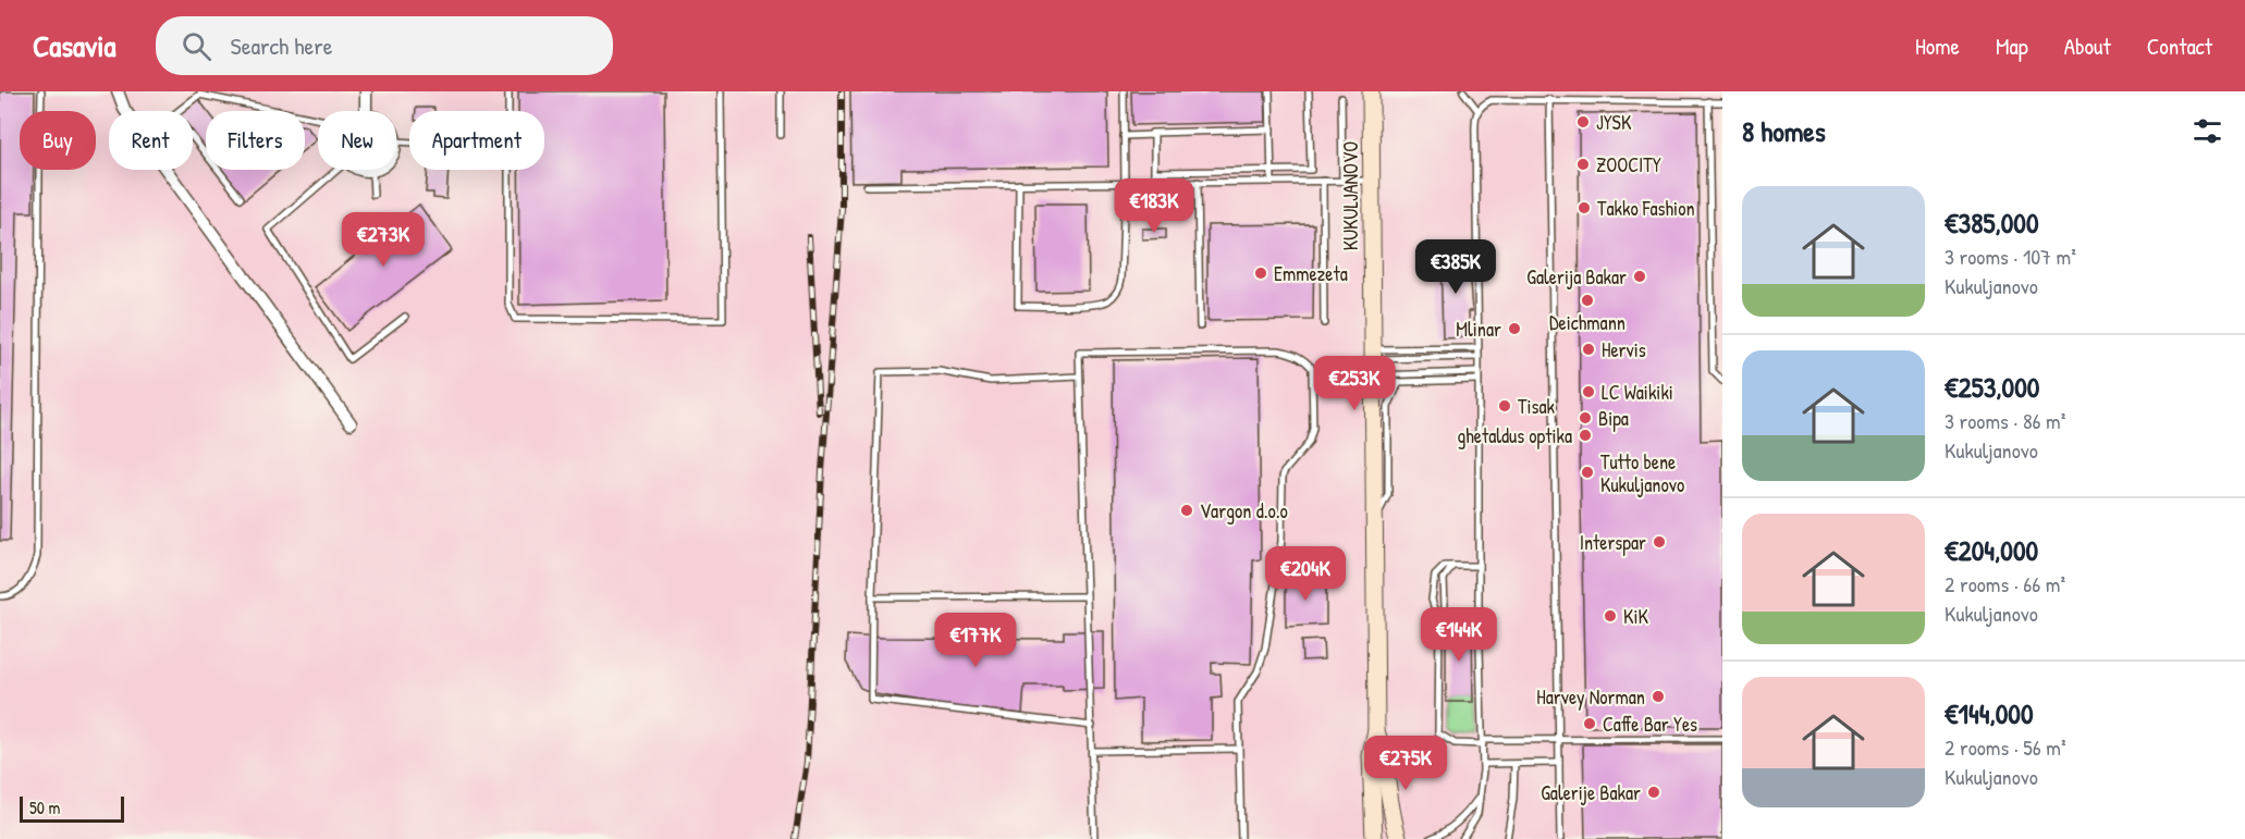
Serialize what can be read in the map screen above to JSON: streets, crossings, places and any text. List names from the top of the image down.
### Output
{
  "streets": {
    "main road": ["KUKULJANOVO"]
  },
  "places": [
    "JYSK",
    "ZOOCITY",
    "Takko Fashion",
    "Emmezeta",
    "Galerija Bakar",
    "Deichmann",
    "Mlinar",
    "Hervis",
    "LC Waikiki",
    "Tisak",
    "Bipa",
    "ghetaldus optika",
    "Tutto bene Kukuljanovo",
    "Vargon d.o.o",
    "Interspar",
    "KiK",
    "Harvey Norman",
    "Caffe Bar Yes",
    "Galerije Bakar"
  ],
  "scale_bar": "50 m",
  "page": {
    "header": "Casavia",
    "search": "Search here",
    "nav": [
      "Home",
      "Map",
      "About",
      "Contact"
    ],
    "heading": "8 homes",
    "chip": [
      "Buy",
      "Rent",
      "Filters",
      "New",
      "Apartment"
    ],
    "list": [
      {
        "name": "€385,000",
        "note": "3 rooms · 107 m² · Kukuljanovo"
      },
      {
        "name": "€253,000",
        "note": "3 rooms · 86 m² · Kukuljanovo"
      },
      {
        "name": "€204,000",
        "note": "2 rooms · 66 m² · Kukuljanovo"
      },
      {
        "name": "€144,000",
        "note": "2 rooms · 56 m² · Kukuljanovo"
      }
    ],
    "price": [
      "€183K",
      "€273K",
      "€385K",
      "€253K",
      "€204K",
      "€144K",
      "€177K",
      "€275K"
    ],
    "scale": "50 m"
  }
}
